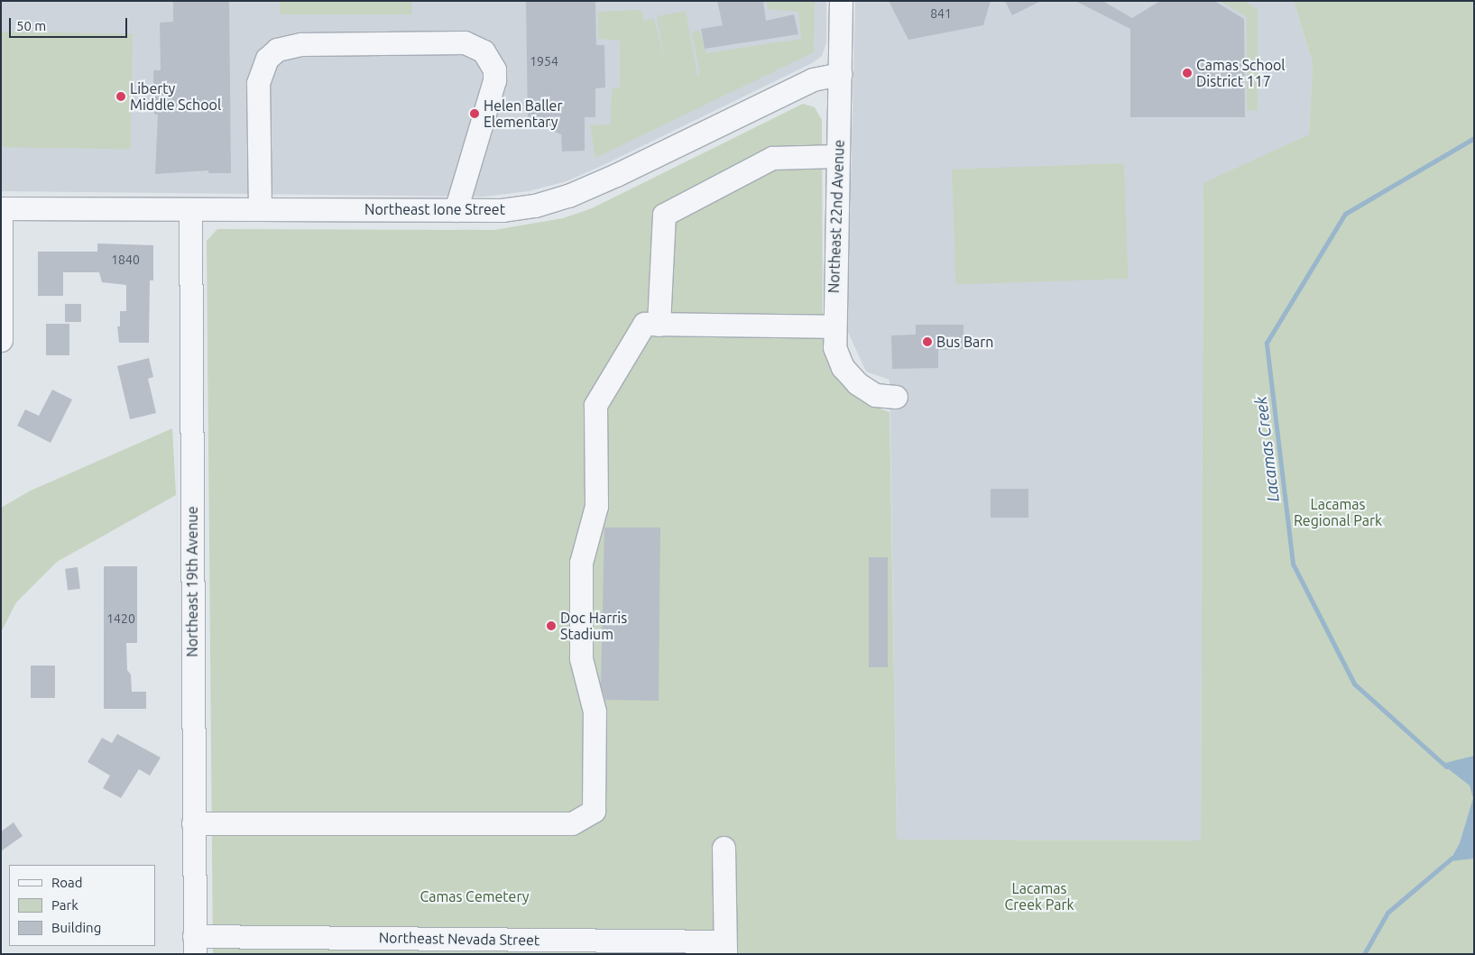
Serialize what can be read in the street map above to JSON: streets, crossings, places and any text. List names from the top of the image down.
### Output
{
  "streets": {
    "street": [
      "Northeast Ione Street",
      "Northeast 22nd Avenue",
      "Northeast 19th Avenue",
      "Northeast Nevada Street"
    ]
  },
  "crossings": [
    ["Northeast Ione Street", "Northeast 22nd Avenue"],
    ["Northeast Ione Street", "Northeast 19th Avenue"],
    ["Northeast 19th Avenue", "Northeast Nevada Street"]
  ],
  "water": ["Lacamas Creek"],
  "parks": ["Lacamas Regional Park", "Lacamas Creek Park", "Camas Cemetery"],
  "places": [
    "Camas School District 117",
    "Liberty Middle School",
    "Helen Baller Elementary",
    "Bus Barn",
    "Doc Harris Stadium"
  ],
  "house_numbers": [
    "841",
    "1954",
    "1840",
    "1420"
  ],
  "legend": ["Road", "Park", "Building"],
  "scale_bar": "50 m"
}
